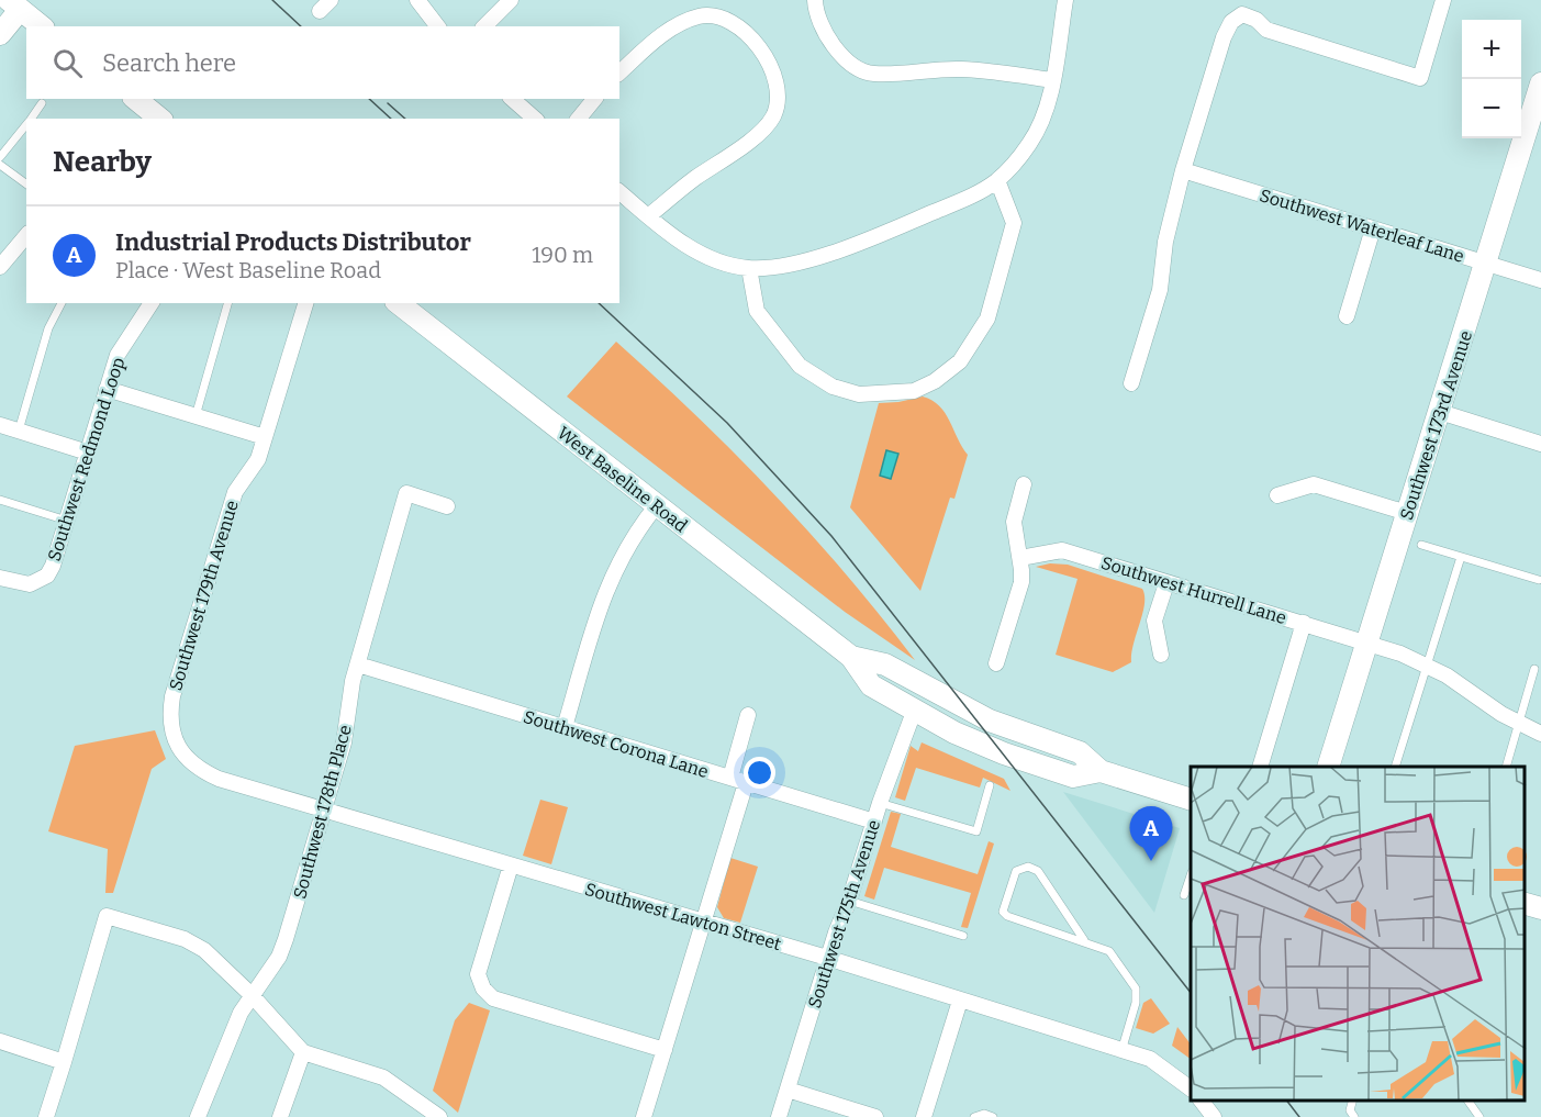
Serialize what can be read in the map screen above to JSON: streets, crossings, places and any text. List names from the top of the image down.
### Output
{
  "streets": {
    "main road": ["Southwest 173rd Avenue", "West Baseline Road"],
    "street": [
      "Southwest Waterleaf Lane",
      "Southwest Redmond Loop",
      "Southwest Hurrell Lane",
      "Southwest 179th Avenue",
      "Southwest Corona Lane",
      "Southwest 178th Place",
      "Southwest 175th Avenue",
      "Southwest Lawton Street"
    ]
  },
  "crossings": [
    ["Southwest Waterleaf Lane", "Southwest 173rd Avenue"],
    ["Southwest 173rd Avenue", "Southwest Hurrell Lane"],
    ["West Baseline Road", "Southwest 175th Avenue"],
    ["Southwest 179th Avenue", "Southwest Lawton Street"],
    ["Southwest Corona Lane", "Southwest 178th Place"],
    ["Southwest Corona Lane", "Southwest 175th Avenue"],
    ["Southwest 178th Place", "Southwest Lawton Street"],
    ["Southwest 175th Avenue", "Southwest Lawton Street"]
  ],
  "page": {
    "map_buttons": ["+", "−"],
    "search": "Search here",
    "heading": "Nearby",
    "list": [
      {
        "mark": "A",
        "name": "Industrial Products Distributor",
        "note": "Place · West Baseline Road",
        "value": "190 m"
      }
    ],
    "pins": "A"
  }
}
